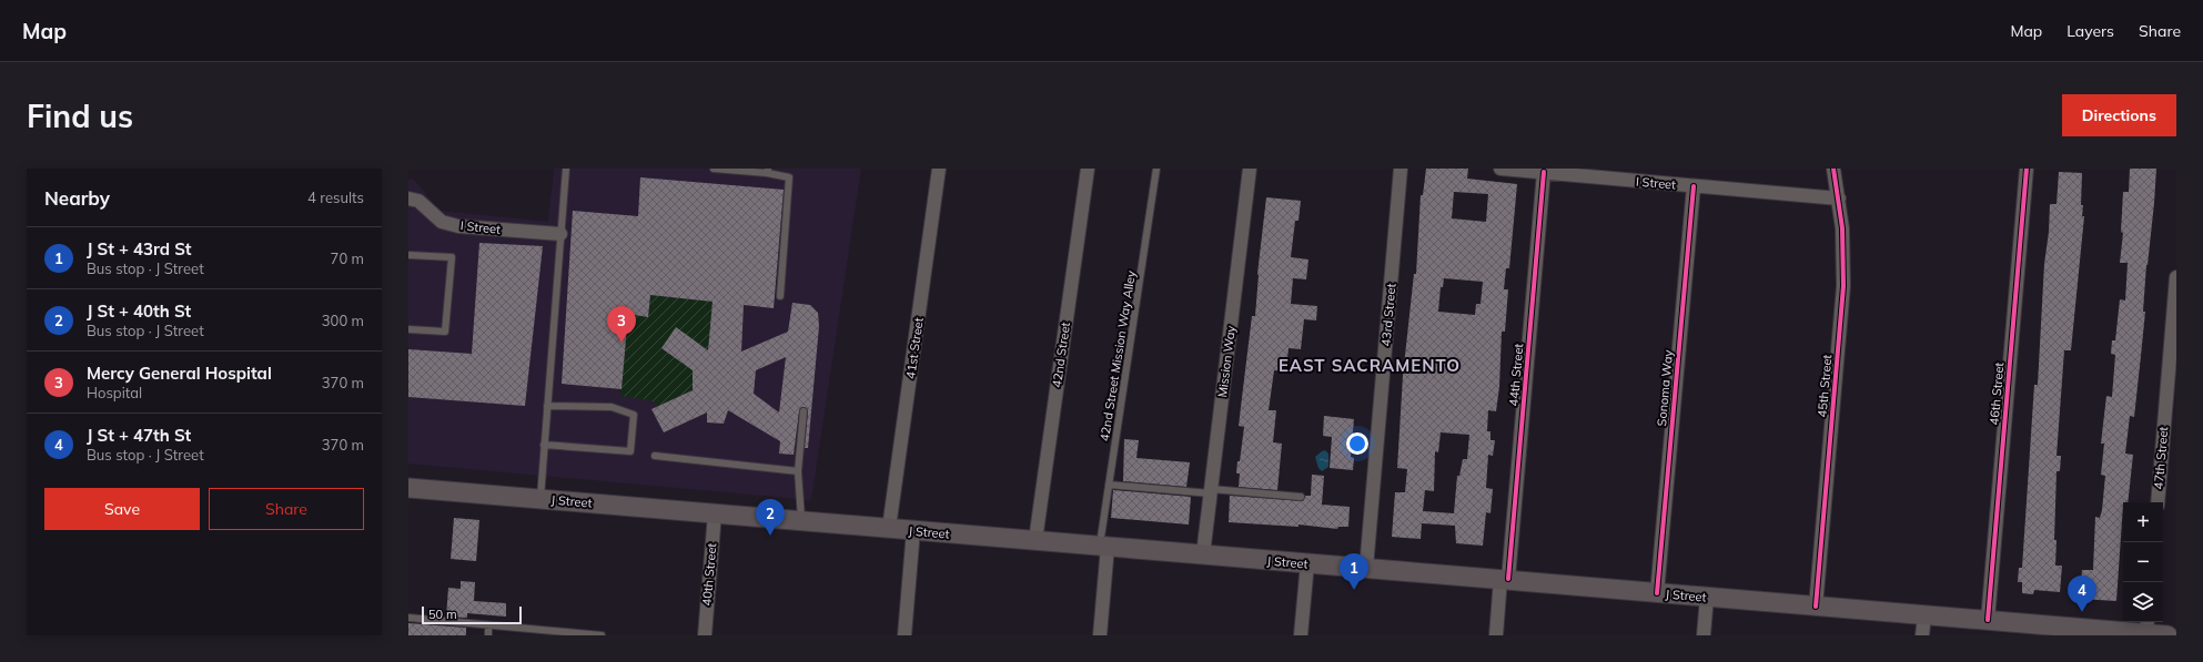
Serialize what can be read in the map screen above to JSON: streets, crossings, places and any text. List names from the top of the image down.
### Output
{
  "streets": {
    "main road": ["J Street"],
    "street": [
      "I Street",
      "43rd Street",
      "41st Street",
      "42nd Street",
      "Mission Way",
      "44th Street",
      "45th Street",
      "Sonoma Way",
      "46th Street",
      "47th Street",
      "40th Street"
    ],
    "lane": ["42nd Street Mission Way Alley"]
  },
  "crossings": [
    ["I Street", "44th Street"],
    ["I Street", "45th Street"],
    ["I Street", "Sonoma Way"],
    ["43rd Street", "J Street"],
    ["41st Street", "J Street"],
    ["42nd Street", "J Street"],
    ["42nd Street Mission Way Alley", "J Street"],
    ["Mission Way", "J Street"],
    ["44th Street", "J Street"],
    ["45th Street", "J Street"],
    ["Sonoma Way", "J Street"],
    ["46th Street", "J Street"],
    ["J Street", "40th Street"]
  ],
  "districts": ["EAST SACRAMENTO"],
  "scale_bar": "50 m",
  "page": {
    "header": "Map",
    "nav": ["Map", "Layers", "Share"],
    "buttons": [
      "Directions",
      ["Save", "Share"]
    ],
    "title": "Find us",
    "heading": ["Nearby", "4 results"],
    "list": [
      {
        "mark": "1",
        "name": "J St + 43rd St",
        "note": "Bus stop · J Street",
        "value": "70 m"
      },
      {
        "mark": "2",
        "name": "J St + 40th St",
        "note": "Bus stop · J Street",
        "value": "300 m"
      },
      {
        "mark": "3",
        "name": "Mercy General Hospital",
        "note": "Hospital",
        "value": "370 m"
      },
      {
        "mark": "4",
        "name": "J St + 47th St",
        "note": "Bus stop · J Street",
        "value": "370 m"
      }
    ],
    "pins": [
      "3",
      "2",
      "1",
      "4"
    ],
    "map_buttons": ["+", "−"],
    "scale": "50 m"
  }
}
